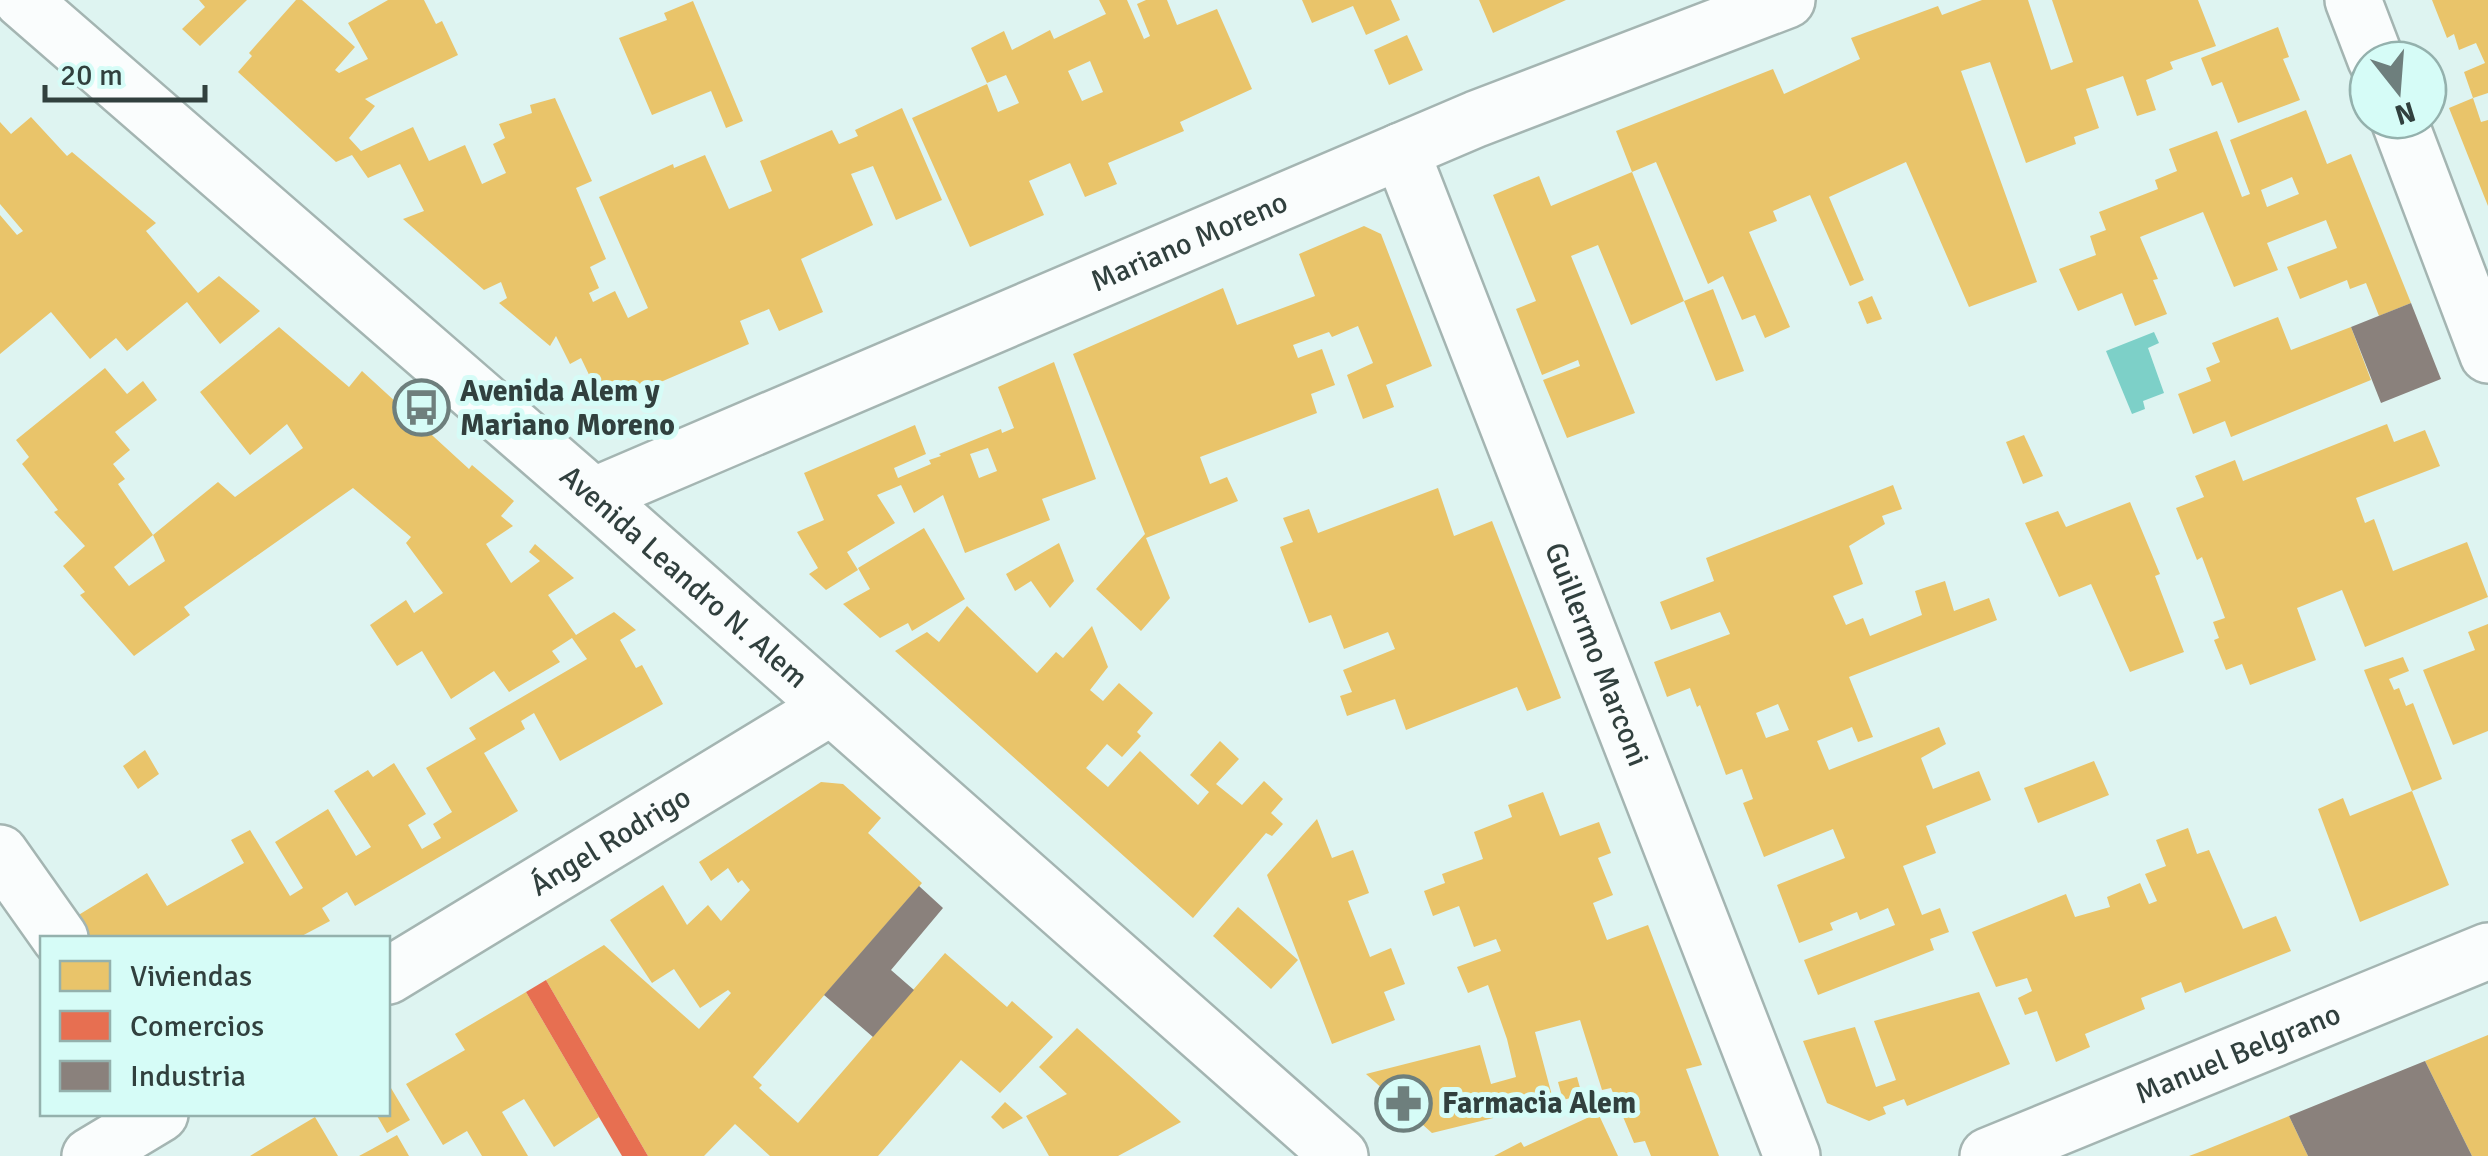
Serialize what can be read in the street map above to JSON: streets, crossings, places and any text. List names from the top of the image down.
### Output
{
  "streets": {
    "street": [
      "Mariano Moreno",
      "Avenida Leandro N. Alem",
      "Guillermo Marconi",
      "Ángel Rodrigo",
      "Manuel Belgrano"
    ]
  },
  "crossings": [
    ["Mariano Moreno", "Avenida Leandro N. Alem"],
    ["Mariano Moreno", "Guillermo Marconi"],
    ["Avenida Leandro N. Alem", "Ángel Rodrigo"]
  ],
  "places": {
    "bus stop": ["Avenida Alem y Mariano Moreno"],
    "pharmacy": ["Farmacia Alem"]
  },
  "legend": ["Viviendas", "Comercios", "Industria"],
  "scale_bar": "20 m",
  "north": "bottom"
}
